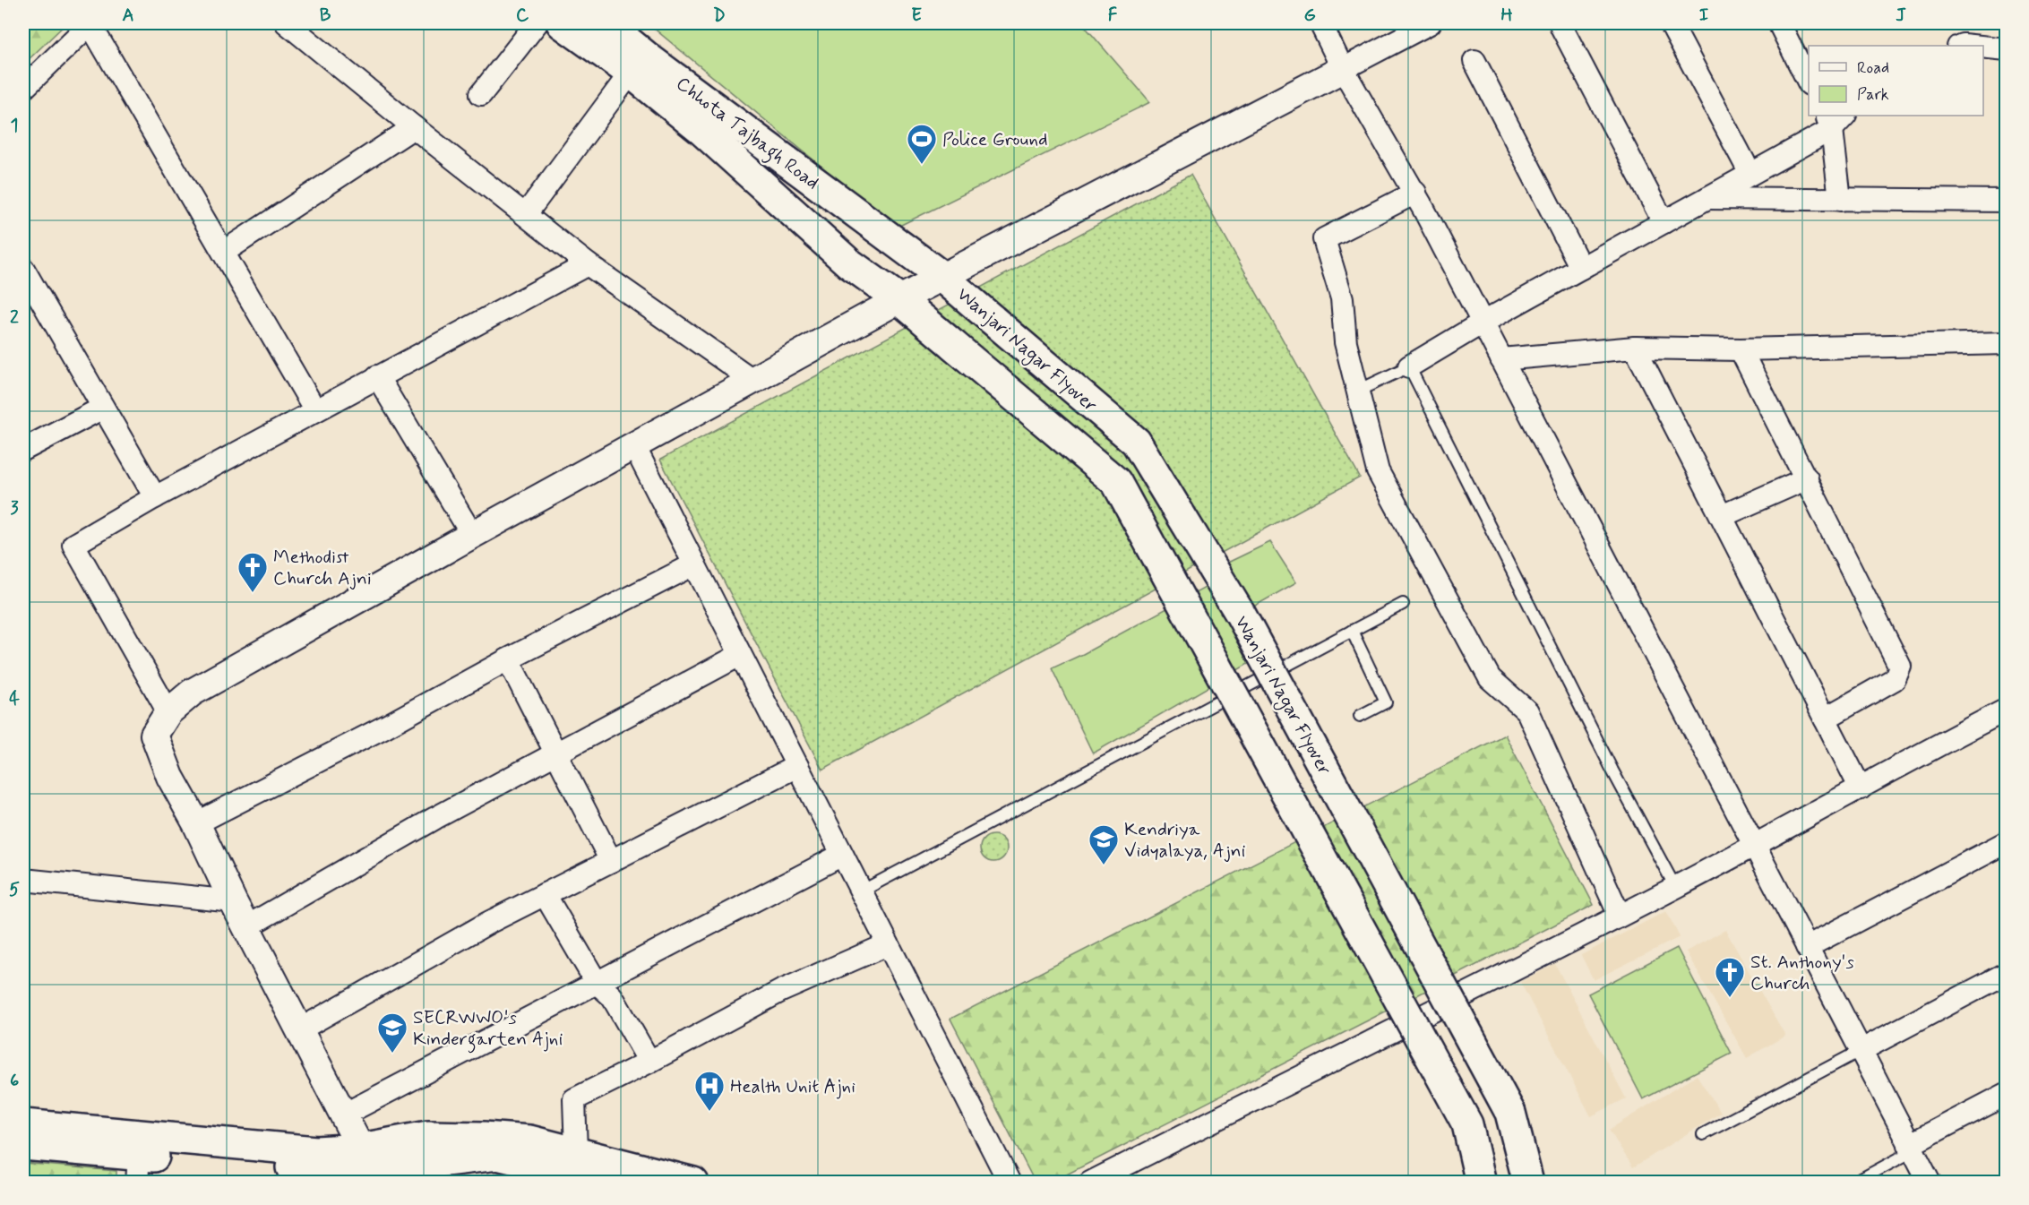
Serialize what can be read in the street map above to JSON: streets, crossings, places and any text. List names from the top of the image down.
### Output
{
  "streets": {
    "main road": ["Chhota Tajbagh Road", "Wanjari Nagar Flyover"]
  },
  "crossings": [
    ["Chhota Tajbagh Road", "Wanjari Nagar Flyover"]
  ],
  "places": {
    "sports": ["Police Ground"],
    "church": ["Methodist Church Ajni", "St. Anthony's Church"],
    "school or university": ["Kendriya Vidyalaya, Ajni", "SECRWWO's Kindergarten Ajni"],
    "hospital": ["Health Unit Ajni"]
  },
  "legend": ["Road", "Park"],
  "grid": {
    "columns": [
      "A",
      "B",
      "C",
      "D",
      "E",
      "F",
      "G",
      "H",
      "I",
      "J"
    ],
    "rows": [
      "1",
      "2",
      "3",
      "4",
      "5",
      "6"
    ]
  }
}
